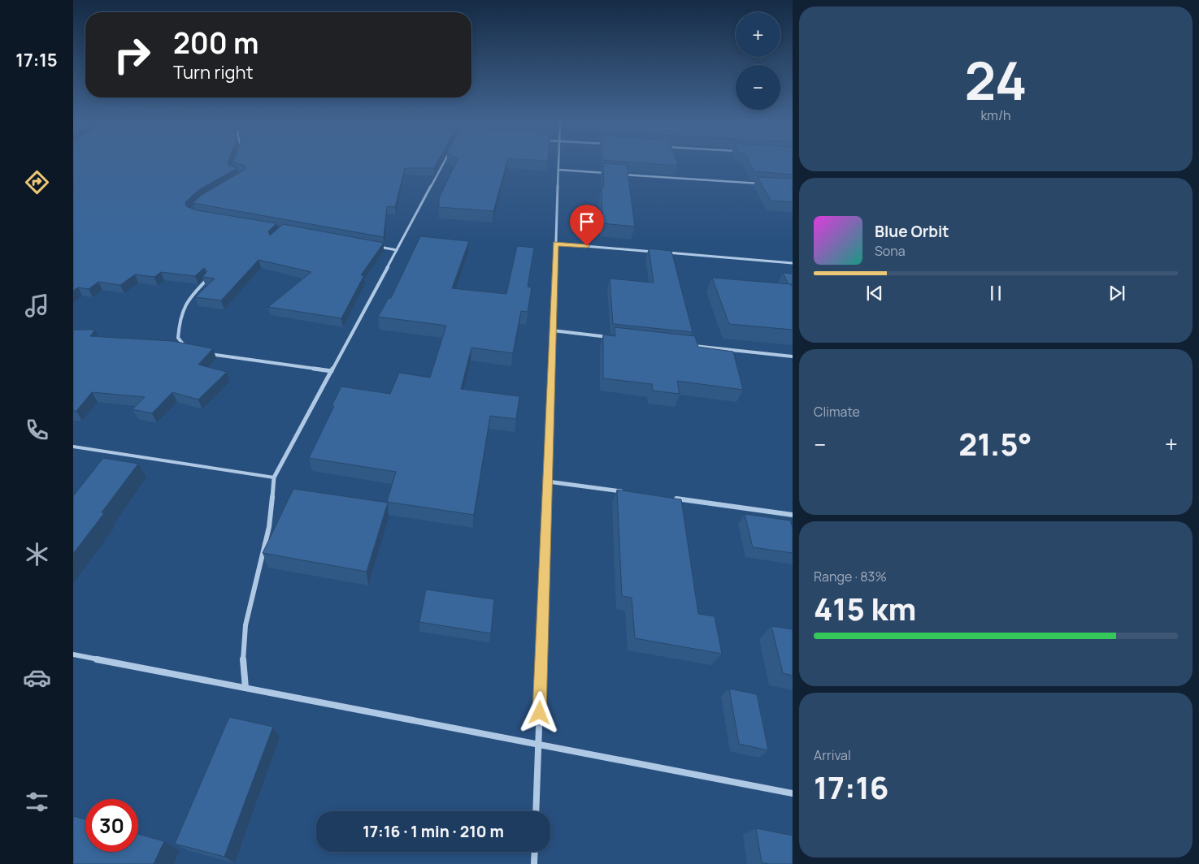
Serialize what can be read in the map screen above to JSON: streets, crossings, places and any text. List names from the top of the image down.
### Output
{
  "page": {
    "tabs": "17:15",
    "tile": [
      ["24", "km/h"],
      "Climate",
      ["Range · 83%", "415 km"],
      ["Arrival", "17:16"]
    ],
    "map_buttons": ["+", "−"],
    "turn": ["200 m", "Turn right"],
    "song": ["Blue Orbit", "Sona"],
    "heat": ["−", "21.5°", "+"],
    "limit": "30",
    "trip": "17:16 · 1 min · 210 m"
  }
}
